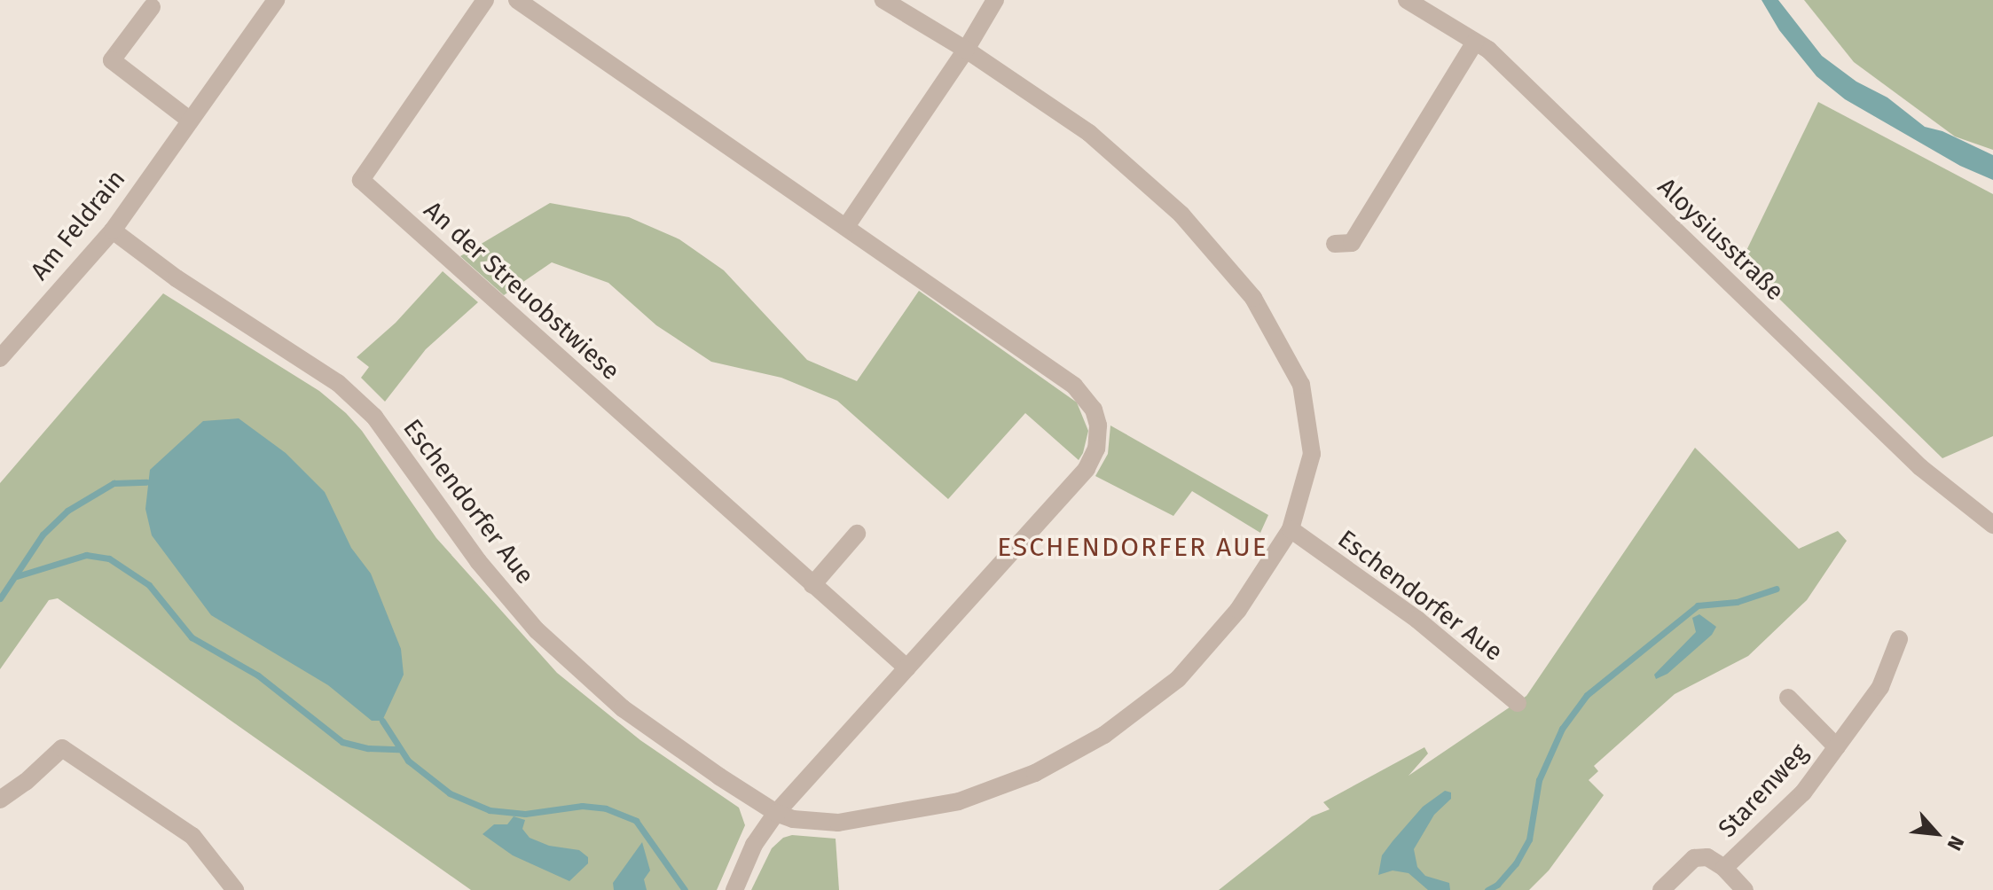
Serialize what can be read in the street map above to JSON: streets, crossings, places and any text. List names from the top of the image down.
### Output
{
  "streets": {
    "street": [
      "Am Feldrain",
      "Aloysiusstraße",
      "An der Streuobstwiese",
      "Eschendorfer Aue",
      "Starenweg"
    ]
  },
  "crossings": [
    ["Am Feldrain", "Eschendorfer Aue"]
  ],
  "districts": ["ESCHENDORFER AUE"],
  "north": "bottom right"
}
